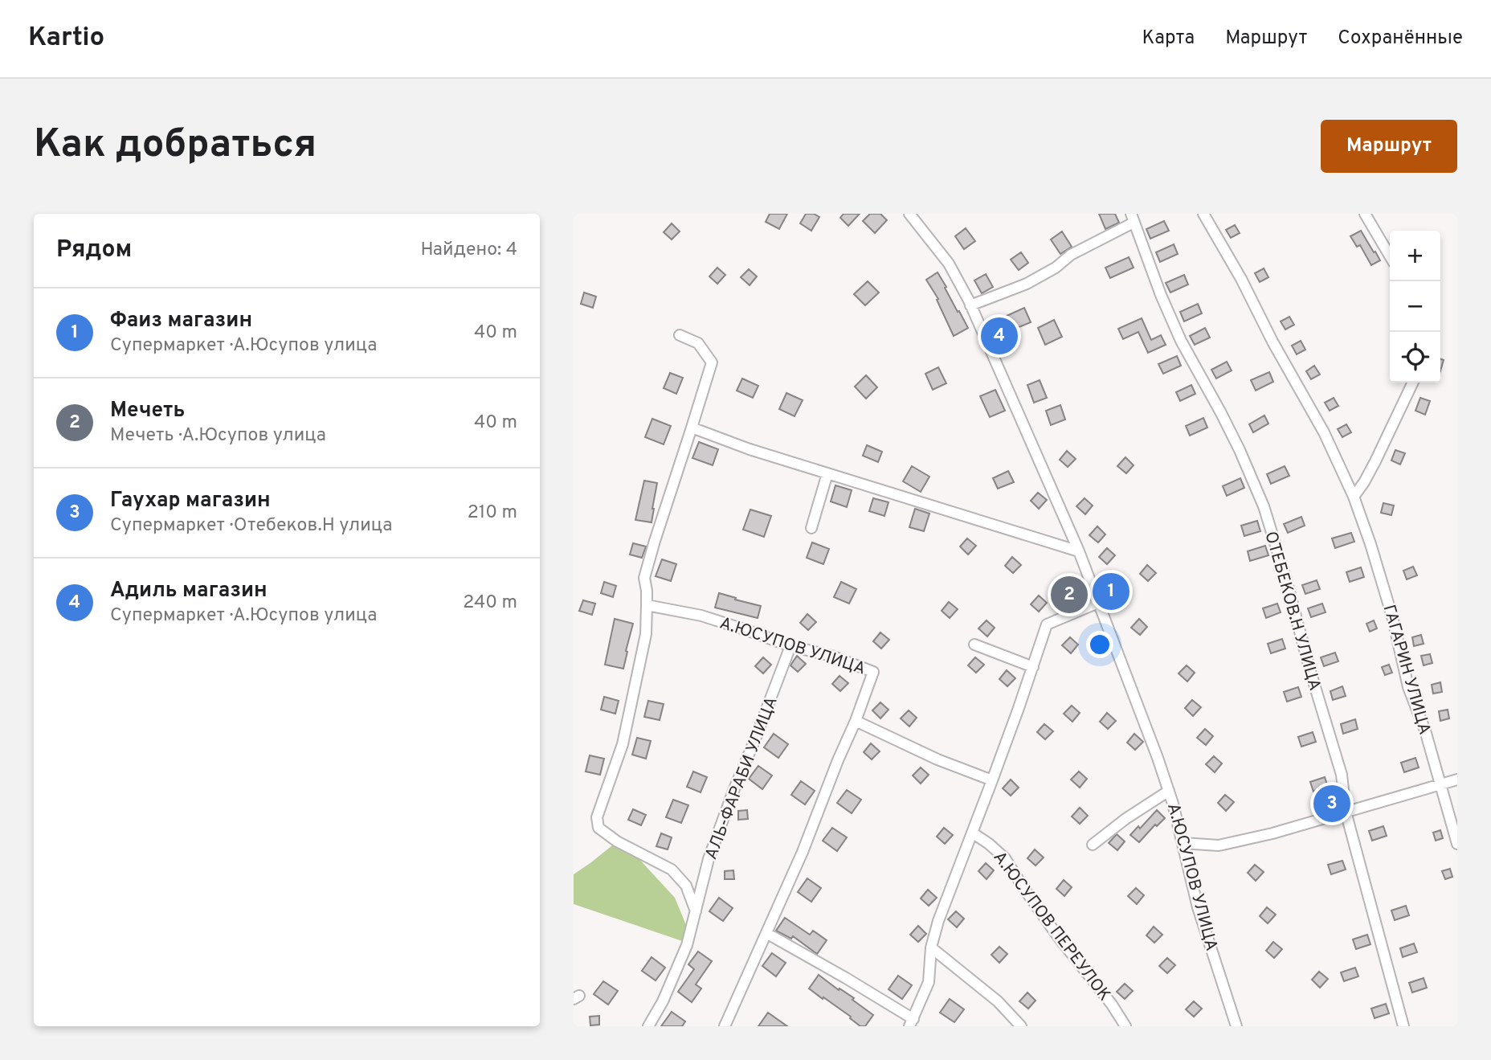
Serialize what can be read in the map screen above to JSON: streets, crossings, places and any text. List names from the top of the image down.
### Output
{
  "streets": {
    "street": [
      "ОТЕБЕКОВ.Н УЛИЦА",
      "А.ЮСУПОВ УЛИЦА",
      "ГАГАРИН УЛИЦА",
      "АЛЬ-ФАРАБИ УЛИЦА",
      "А.ЮСУПОВ ПЕРЕУЛОК"
    ]
  },
  "crossings": [
    ["А.ЮСУПОВ УЛИЦА", "АЛЬ-ФАРАБИ УЛИЦА"]
  ],
  "page": {
    "header": "Kartio",
    "nav": ["Карта", "Маршрут", "Сохранённые"],
    "buttons": "Маршрут",
    "title": "Как добраться",
    "heading": ["Рядом", "Найдено: 4"],
    "map_buttons": ["+", "−"],
    "list": [
      {
        "mark": "1",
        "name": "Фаиз магазин",
        "note": "Супермаркет · А.Юсупов улица",
        "value": "40 m"
      },
      {
        "mark": "2",
        "name": "Мечеть",
        "note": "Мечеть · А.Юсупов улица",
        "value": "40 m"
      },
      {
        "mark": "3",
        "name": "Гаухар магазин",
        "note": "Супермаркет · Отебеков.Н улица",
        "value": "210 m"
      },
      {
        "mark": "4",
        "name": "Адиль магазин",
        "note": "Супермаркет · А.Юсупов улица",
        "value": "240 m"
      }
    ],
    "pins": [
      "4",
      "1",
      "2",
      "3"
    ]
  }
}
